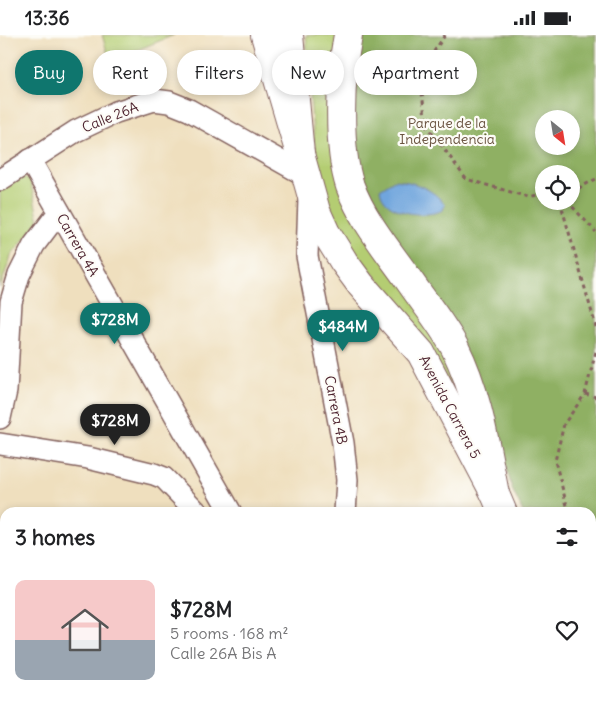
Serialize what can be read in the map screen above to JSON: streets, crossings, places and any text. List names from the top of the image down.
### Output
{
  "streets": {
    "main road": ["Avenida Carrera 5"],
    "street": ["Calle 26A", "Carrera 4A", "Carrera 4B"]
  },
  "crossings": [
    ["Calle 26A", "Carrera 4A"],
    ["Calle 26A", "Avenida Carrera 5"],
    ["Calle 26A", "Carrera 4B"],
    ["Avenida Carrera 5", "Carrera 4B"]
  ],
  "parks": ["Parque de la Independencia"],
  "north": "bottom right",
  "page": {
    "status": "13:36",
    "chip": [
      "Buy",
      "Rent",
      "Filters",
      "New",
      "Apartment"
    ],
    "price": ["$728M", "$484M", "$728M"],
    "heading": "3 homes",
    "list": [
      {
        "name": "$728M",
        "note": "5 rooms · 168 m² · Calle 26A Bis A"
      }
    ]
  }
}
